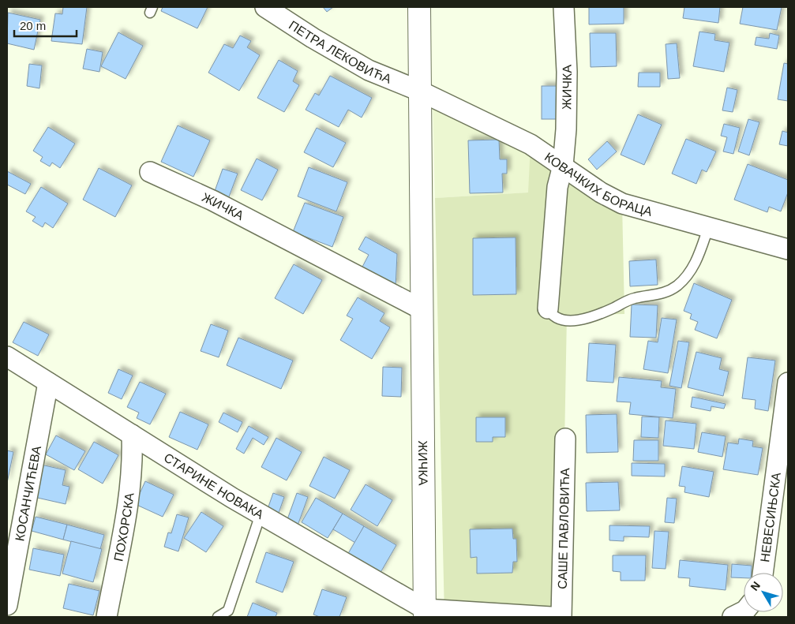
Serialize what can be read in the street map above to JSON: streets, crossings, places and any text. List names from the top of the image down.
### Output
{
  "streets": {
    "main road": ["ЖИЧКА"],
    "street": [
      "ПЕТРА ЛЕКОВИЋА",
      "КОВАЧКИХ БОРАЦА",
      "СТАРИНЕ НОВАКА",
      "КОСАНЧИЋЕВА",
      "НЕВЕСИЊСКА",
      "ПОХОРСКА",
      "САШЕ ПАВЛОВИЋА"
    ]
  },
  "crossings": [
    ["ПЕТРА ЛЕКОВИЋА", "ЖИЧКА"],
    ["ПЕТРА ЛЕКОВИЋА", "КОВАЧКИХ БОРАЦА"],
    ["ЖИЧКА", "КОВАЧКИХ БОРАЦА"],
    ["ЖИЧКА", "СТАРИНЕ НОВАКА"],
    ["СТАРИНЕ НОВАКА", "КОСАНЧИЋЕВА"],
    ["СТАРИНЕ НОВАКА", "ПОХОРСКА"]
  ],
  "scale_bar": "20 m",
  "north": "top left"
}
